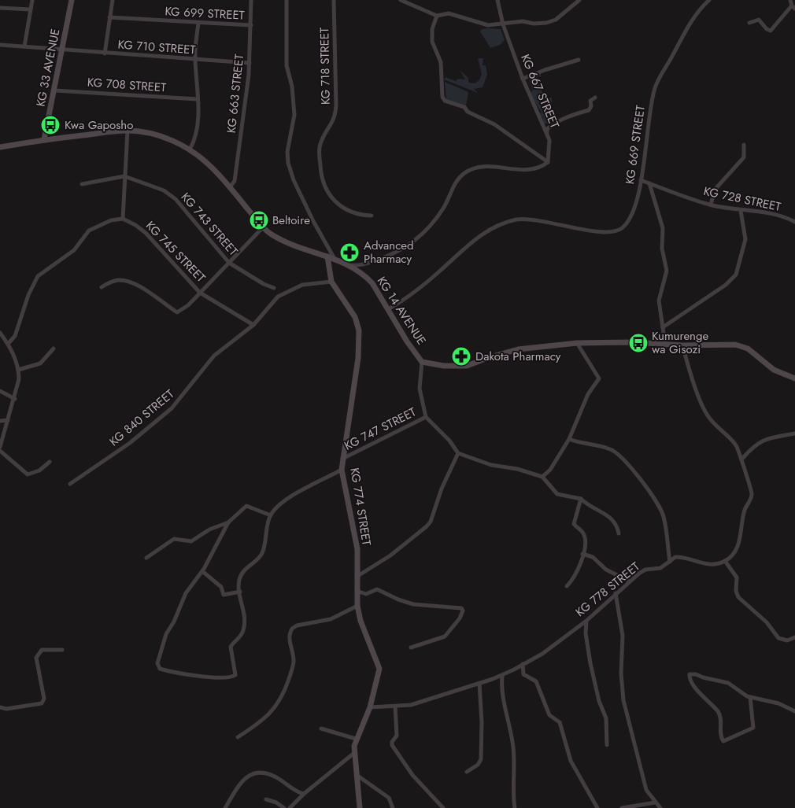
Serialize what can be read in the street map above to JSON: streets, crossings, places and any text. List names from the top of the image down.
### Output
{
  "streets": {
    "main road": ["KG 33 AVENUE", "KG 14 AVENUE", "KG 774 STREET"],
    "street": [
      "KG 699 STREET",
      "KG 710 STREET",
      "KG 718 STREET",
      "KG 708 STREET",
      "KG 667 STREET",
      "KG 663 STREET",
      "KG 669 STREET",
      "KG 728 STREET",
      "KG 743 STREET",
      "KG 745 STREET",
      "KG 840 STREET",
      "KG 747 STREET",
      "KG 778 STREET"
    ]
  },
  "crossings": [
    ["KG 699 STREET", "KG 663 STREET"],
    ["KG 710 STREET", "KG 33 AVENUE"],
    ["KG 710 STREET", "KG 663 STREET"],
    ["KG 33 AVENUE", "KG 708 STREET"],
    ["KG 33 AVENUE", "KG 14 AVENUE"],
    ["KG 663 STREET", "KG 14 AVENUE"],
    ["KG 669 STREET", "KG 728 STREET"],
    ["KG 669 STREET", "KG 14 AVENUE"],
    ["KG 745 STREET", "KG 840 STREET"],
    ["KG 14 AVENUE", "KG 774 STREET"],
    ["KG 840 STREET", "KG 774 STREET"],
    ["KG 747 STREET", "KG 774 STREET"],
    ["KG 774 STREET", "KG 778 STREET"]
  ],
  "places": {
    "bus stop": ["Kwa Gaposho", "Beltoire", "Kumurenge wa Gisozi"],
    "pharmacy": ["Advanced Pharmacy", "Dakota Pharmacy"]
  }
}
